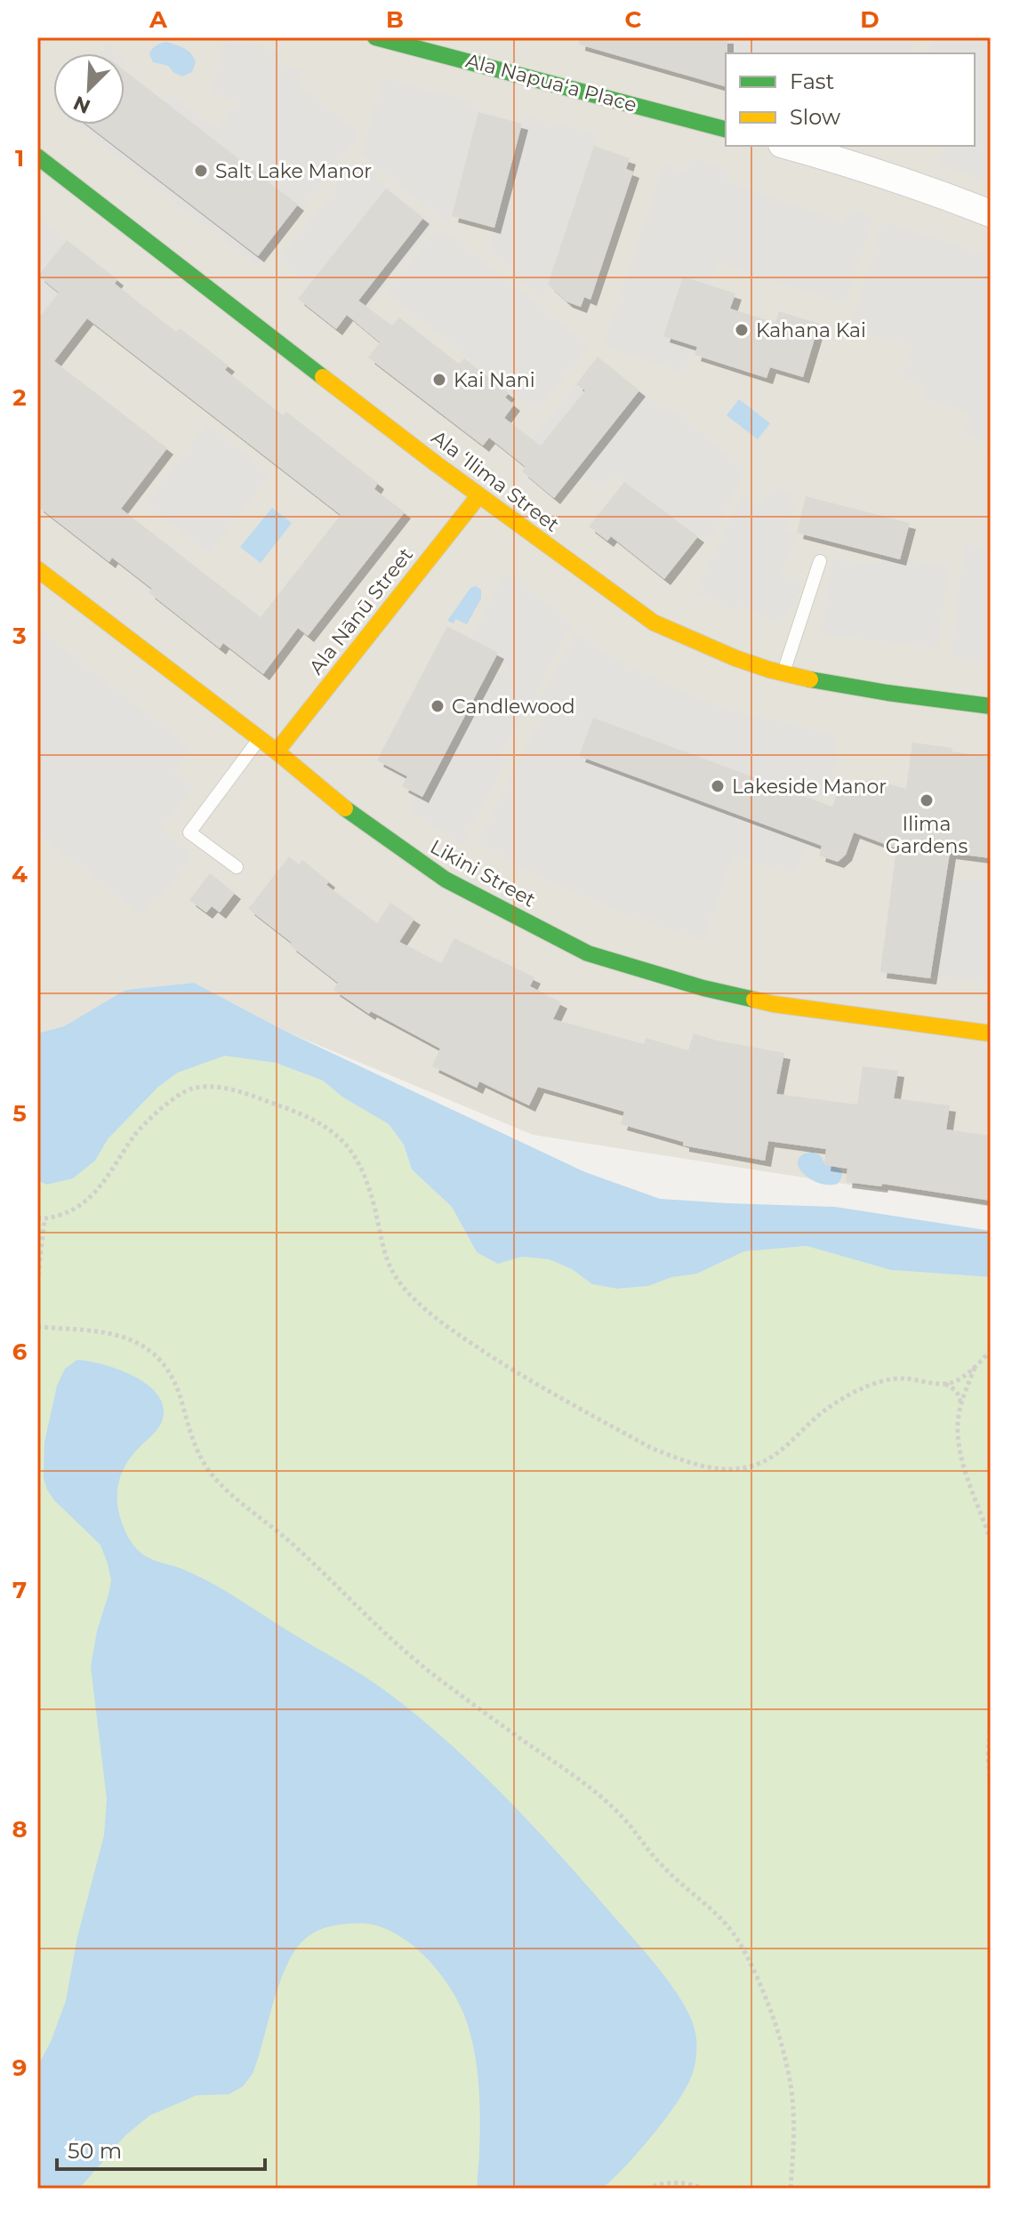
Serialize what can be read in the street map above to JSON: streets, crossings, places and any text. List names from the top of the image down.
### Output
{
  "streets": {
    "street": [
      "Ala Napuaʻa Place",
      "Ala ʻIlima Street",
      "Ala Nānū Street",
      "Likini Street"
    ]
  },
  "crossings": [
    ["Ala ʻIlima Street", "Ala Nānū Street"],
    ["Ala Nānū Street", "Likini Street"]
  ],
  "places": [
    "Salt Lake Manor",
    "Kahana Kai",
    "Kai Nani",
    "Candlewood",
    "Lakeside Manor",
    "Ilima Gardens"
  ],
  "legend": ["Fast", "Slow"],
  "scale_bar": "50 m",
  "north": "bottom left",
  "grid": {
    "columns": [
      "A",
      "B",
      "C",
      "D"
    ],
    "rows": [
      "1",
      "2",
      "3",
      "4",
      "5",
      "6",
      "7",
      "8",
      "9"
    ]
  }
}
